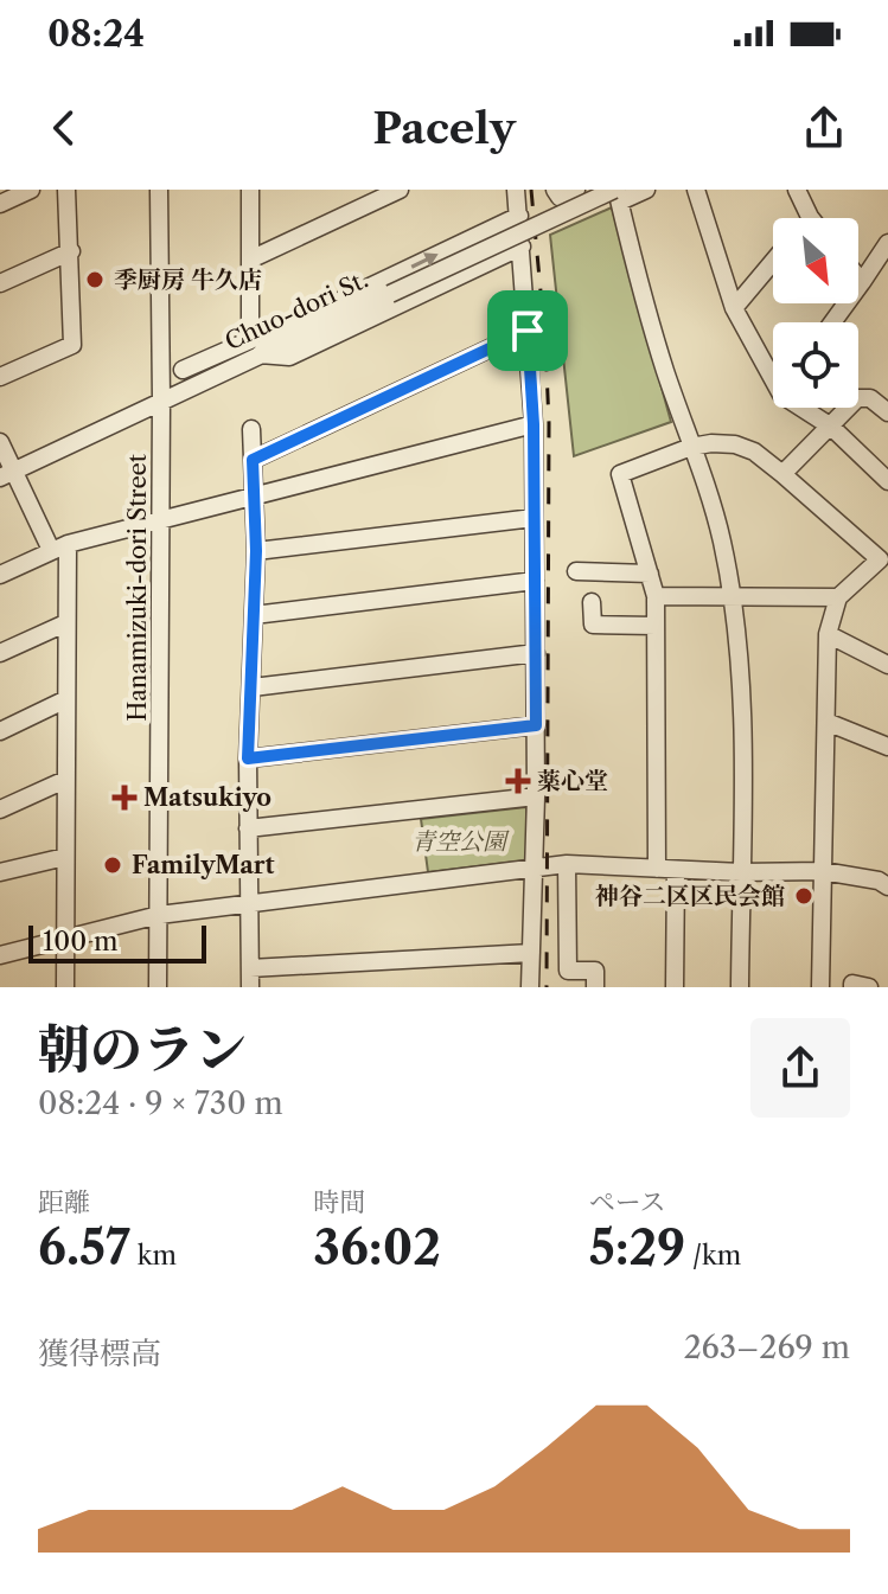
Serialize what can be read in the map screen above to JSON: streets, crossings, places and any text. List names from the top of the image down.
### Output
{
  "streets": {
    "street": ["Chuo-dori St.", "Hanamizuki-dori Street"]
  },
  "crossings": [
    ["Chuo-dori St.", "Hanamizuki-dori Street"]
  ],
  "parks": ["青空公園"],
  "places": {
    "other": ["季厨房 牛久店", "FamilyMart", "神谷二区区民会館"],
    "health": ["薬心堂", "Matsukiyo"]
  },
  "scale_bar": "100 m",
  "north": "bottom right",
  "page": {
    "status": "08:24",
    "header": "Pacely",
    "scale": "100 m",
    "heading": ["朝のラン", "08:24 · 9 × 730 m"],
    "stats": [
      ["距離", "6.57 km"],
      ["時間", "36:02"],
      ["ペース", "5:29 /km"]
    ],
    "chart": ["獲得標高", "263–269 m"]
  }
}
